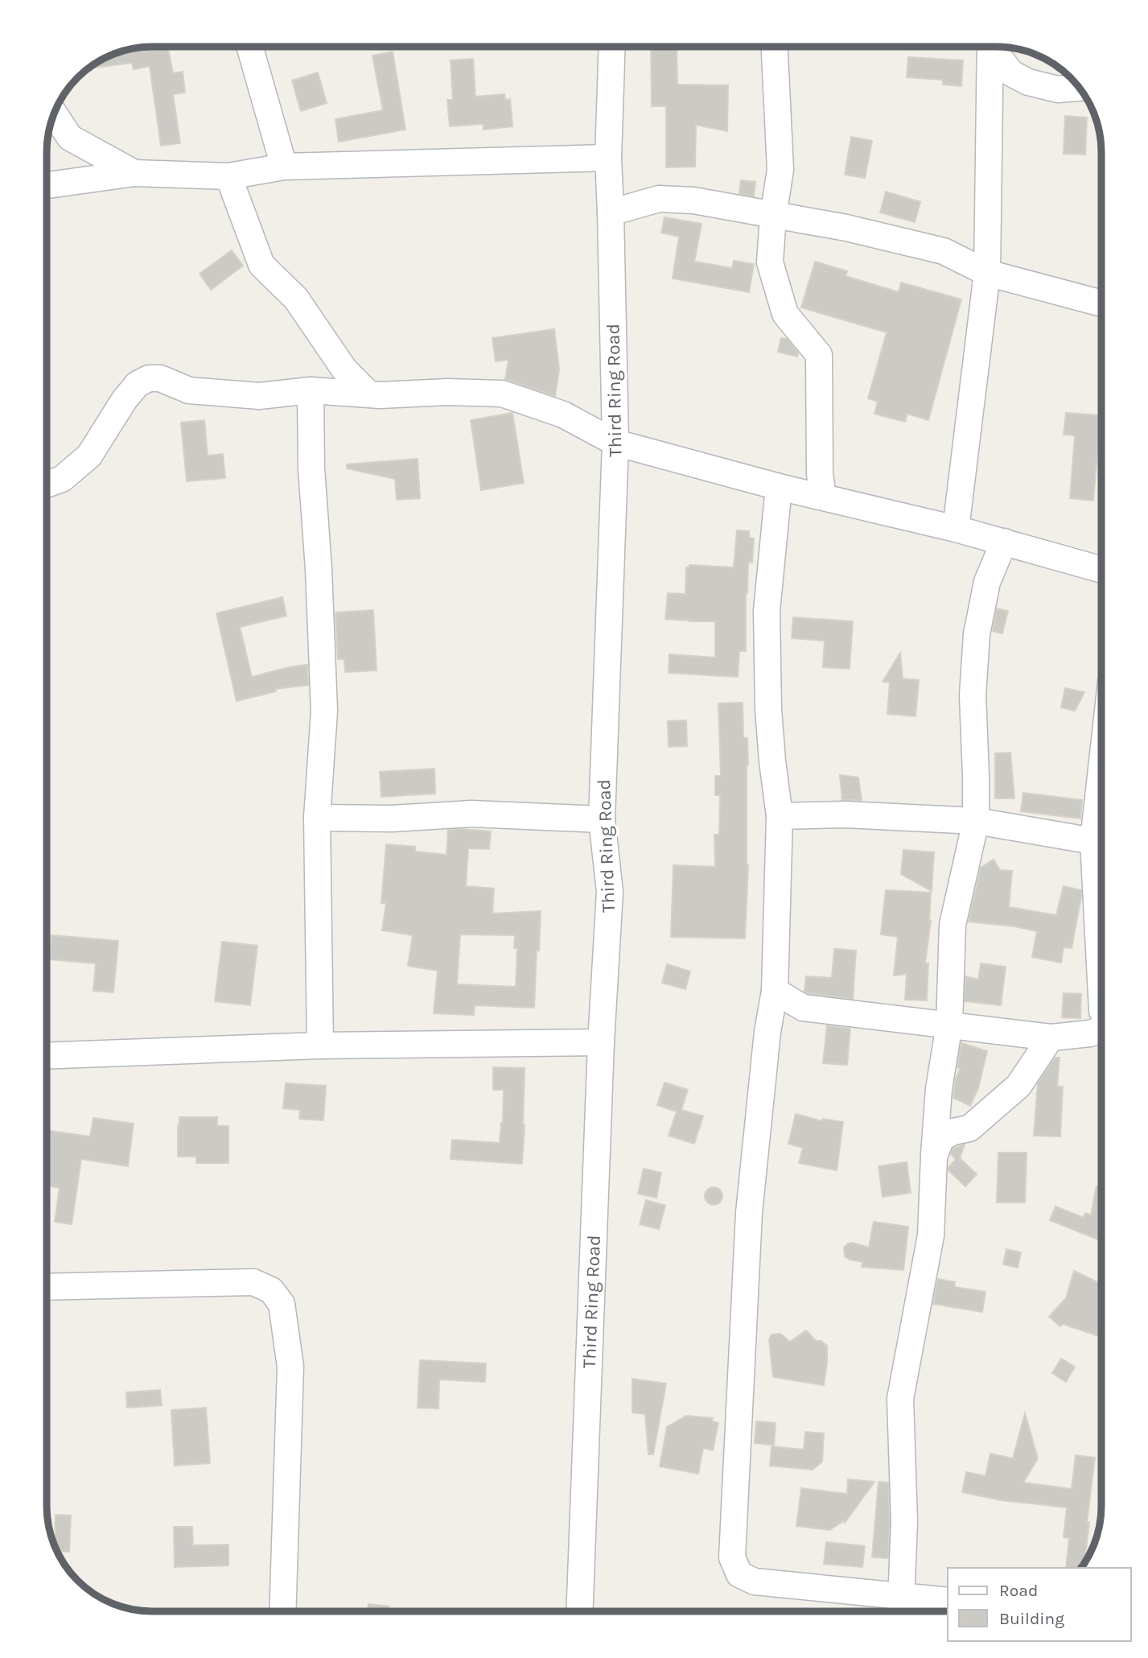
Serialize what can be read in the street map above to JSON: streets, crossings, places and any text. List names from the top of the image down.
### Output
{
  "streets": {
    "street": ["Third Ring Road"]
  },
  "legend": ["Road", "Building"]
}
